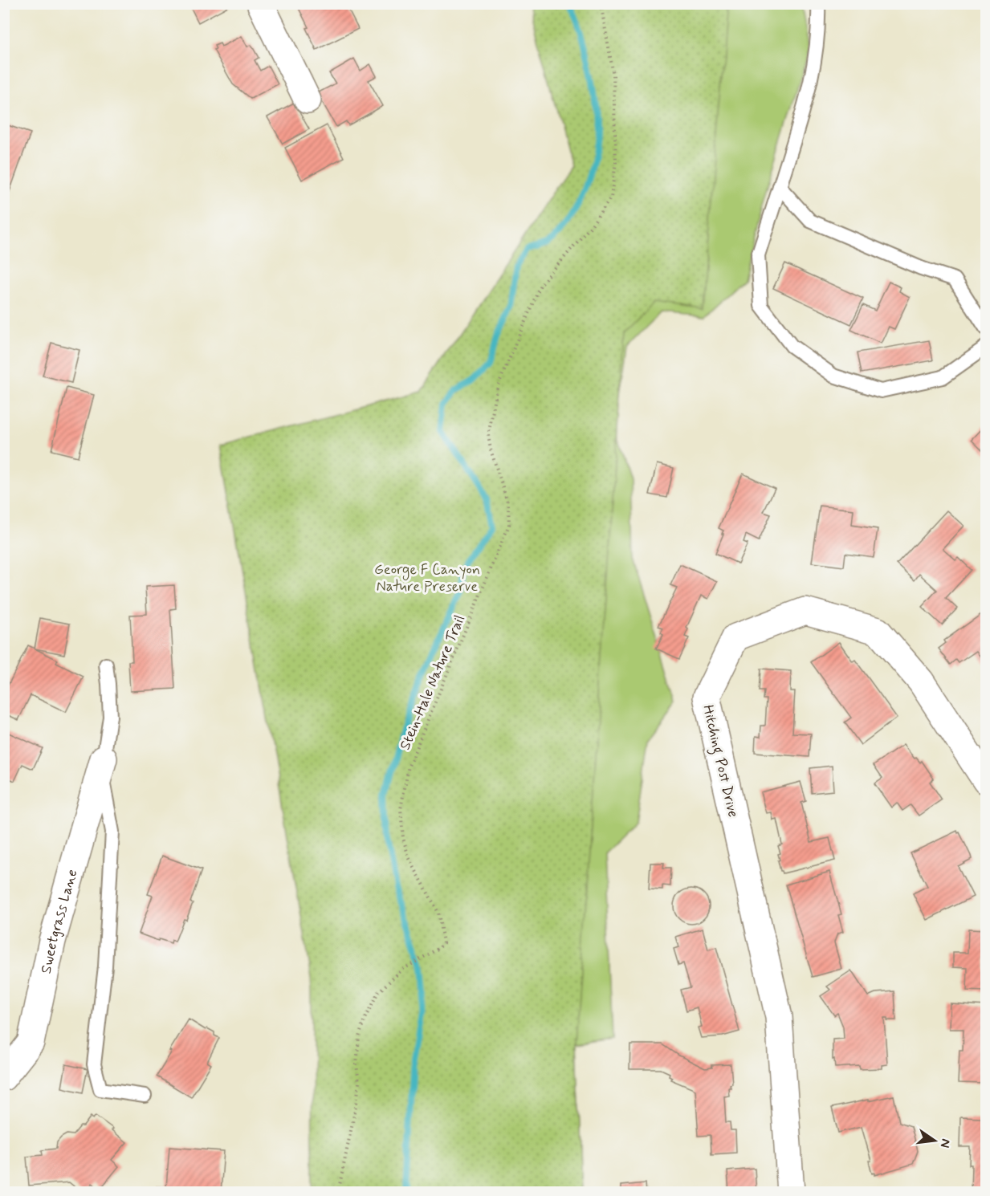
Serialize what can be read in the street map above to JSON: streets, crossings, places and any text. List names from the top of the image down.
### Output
{
  "streets": {
    "street": ["Hitching Post Drive", "Sweetgrass Lane"],
    "path": ["Stein-Hale Nature Trail"]
  },
  "parks": ["George F Canyon Nature Preserve"],
  "north": "right"
}
